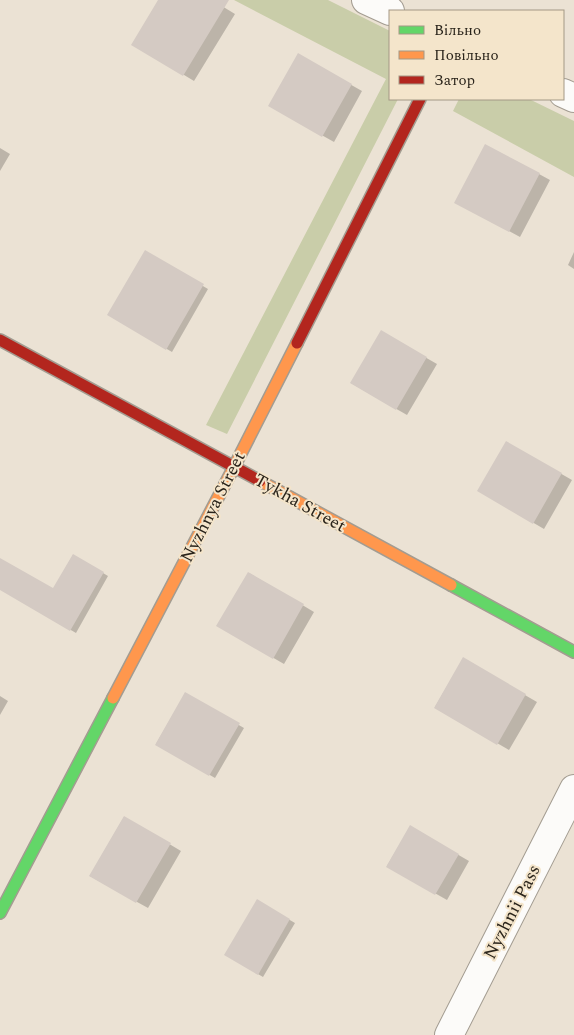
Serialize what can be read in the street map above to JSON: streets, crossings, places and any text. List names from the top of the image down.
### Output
{
  "streets": {
    "street": ["Tykha Street", "Nyzhnya Street", "Nyzhnii Pass"]
  },
  "crossings": [
    ["Tykha Street", "Nyzhnya Street"]
  ],
  "legend": ["Вільно", "Повільно", "Затор"]
}
